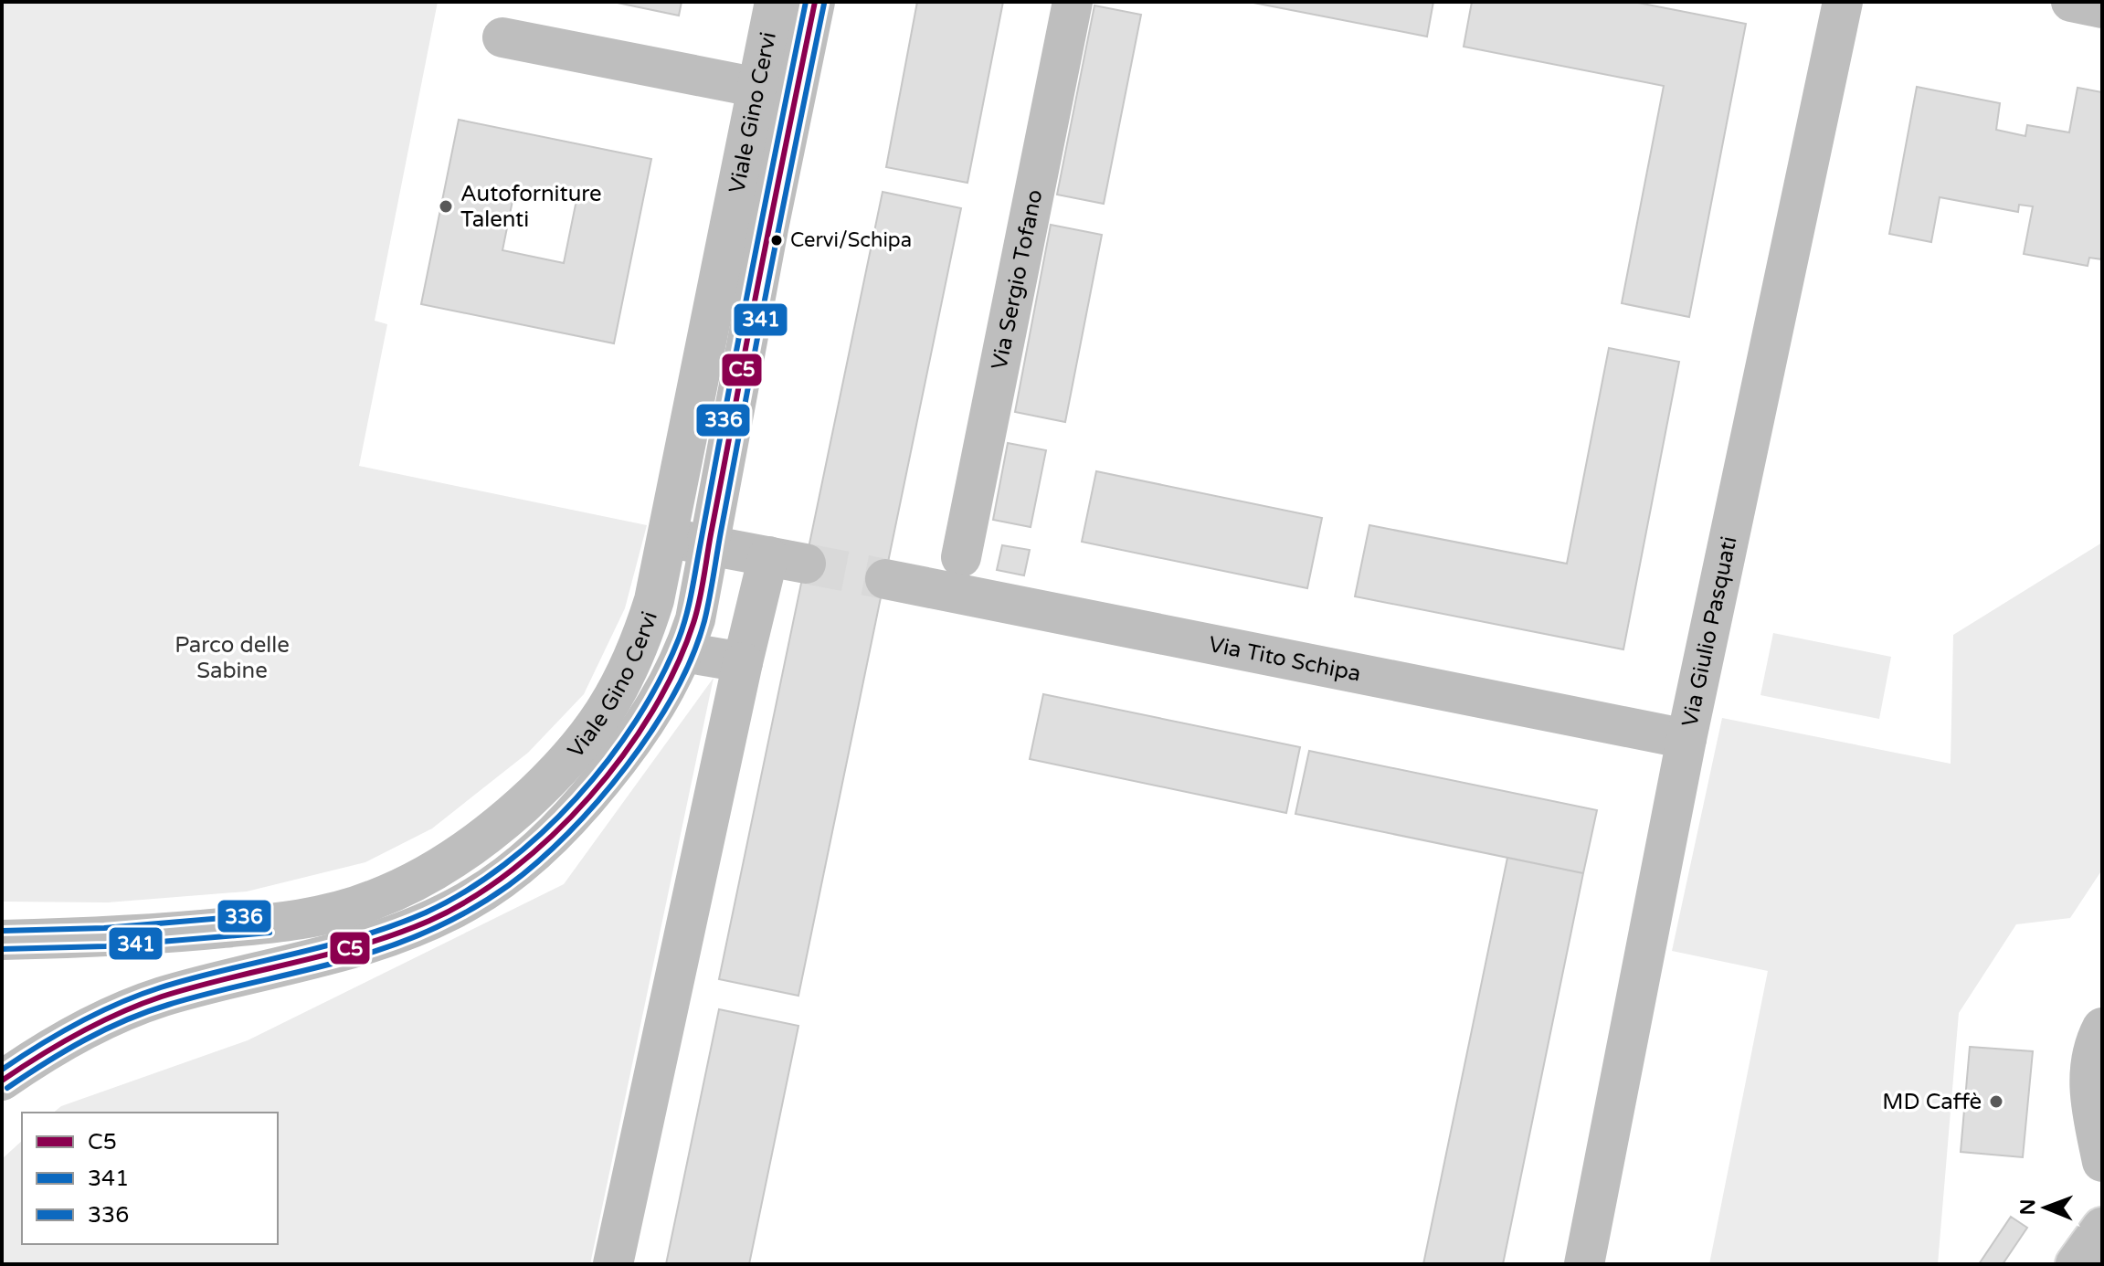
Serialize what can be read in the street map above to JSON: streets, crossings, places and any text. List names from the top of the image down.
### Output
{
  "streets": {
    "street": [
      "Viale Gino Cervi",
      "Via Sergio Tofano",
      "Via Giulio Pasquati",
      "Via Tito Schipa"
    ]
  },
  "crossings": [
    ["Via Giulio Pasquati", "Via Tito Schipa"]
  ],
  "parks": ["Parco delle Sabine"],
  "places": ["Autoforniture Talenti", "Cervi/Schipa", "MD Caffè"],
  "lines": ["transit line C5", "transit line 336", "transit line 341"],
  "legend": ["C5", "341", "336"],
  "north": "left"
}
